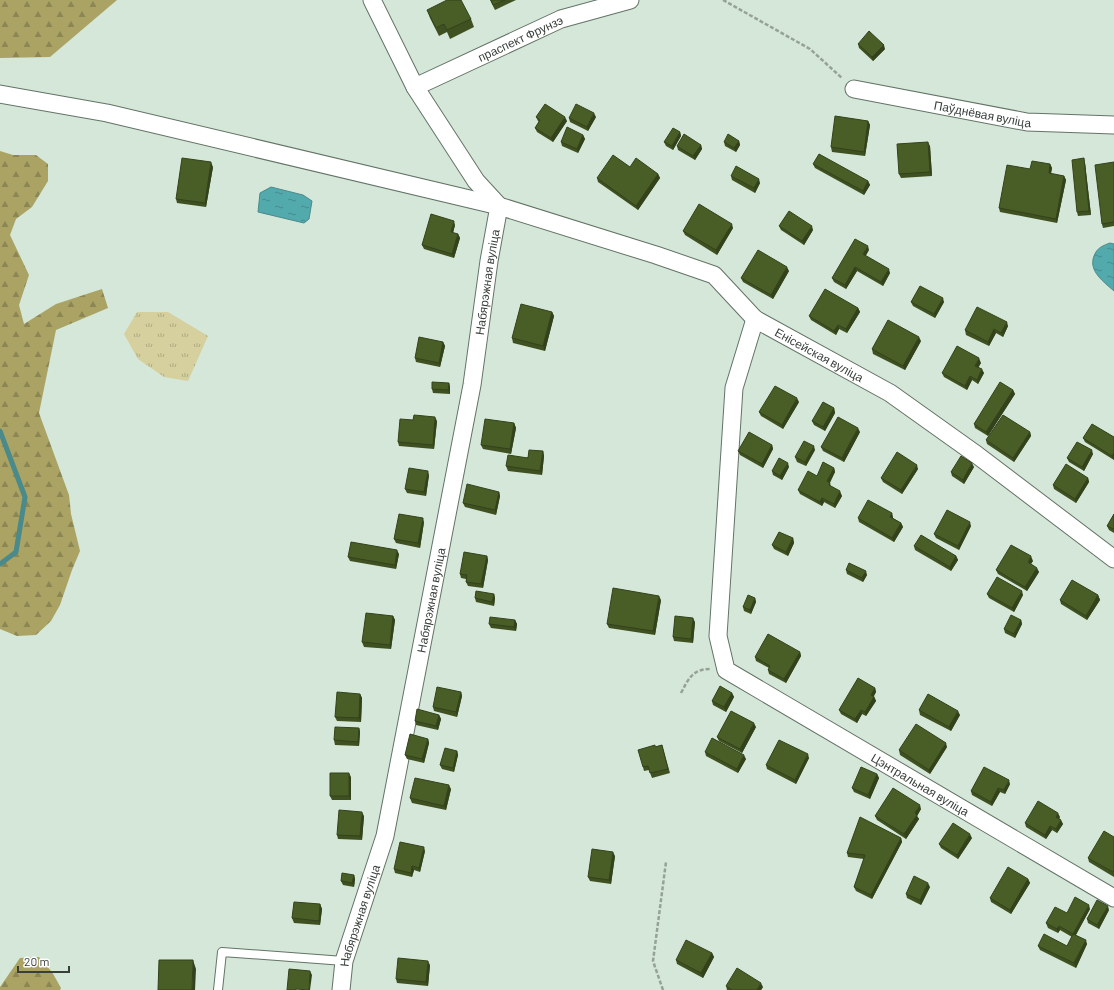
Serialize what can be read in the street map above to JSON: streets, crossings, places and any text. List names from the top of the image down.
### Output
{
  "streets": {
    "street": [
      "праспект Фрунзэ",
      "Паўднёвая вуліца",
      "Набярэжная вуліца",
      "Енісейская вуліца",
      "Цэнтральная вуліца"
    ]
  },
  "crossings": [
    ["Набярэжная вуліца", "Енісейская вуліца"]
  ],
  "scale_bar": "20 m"
}
